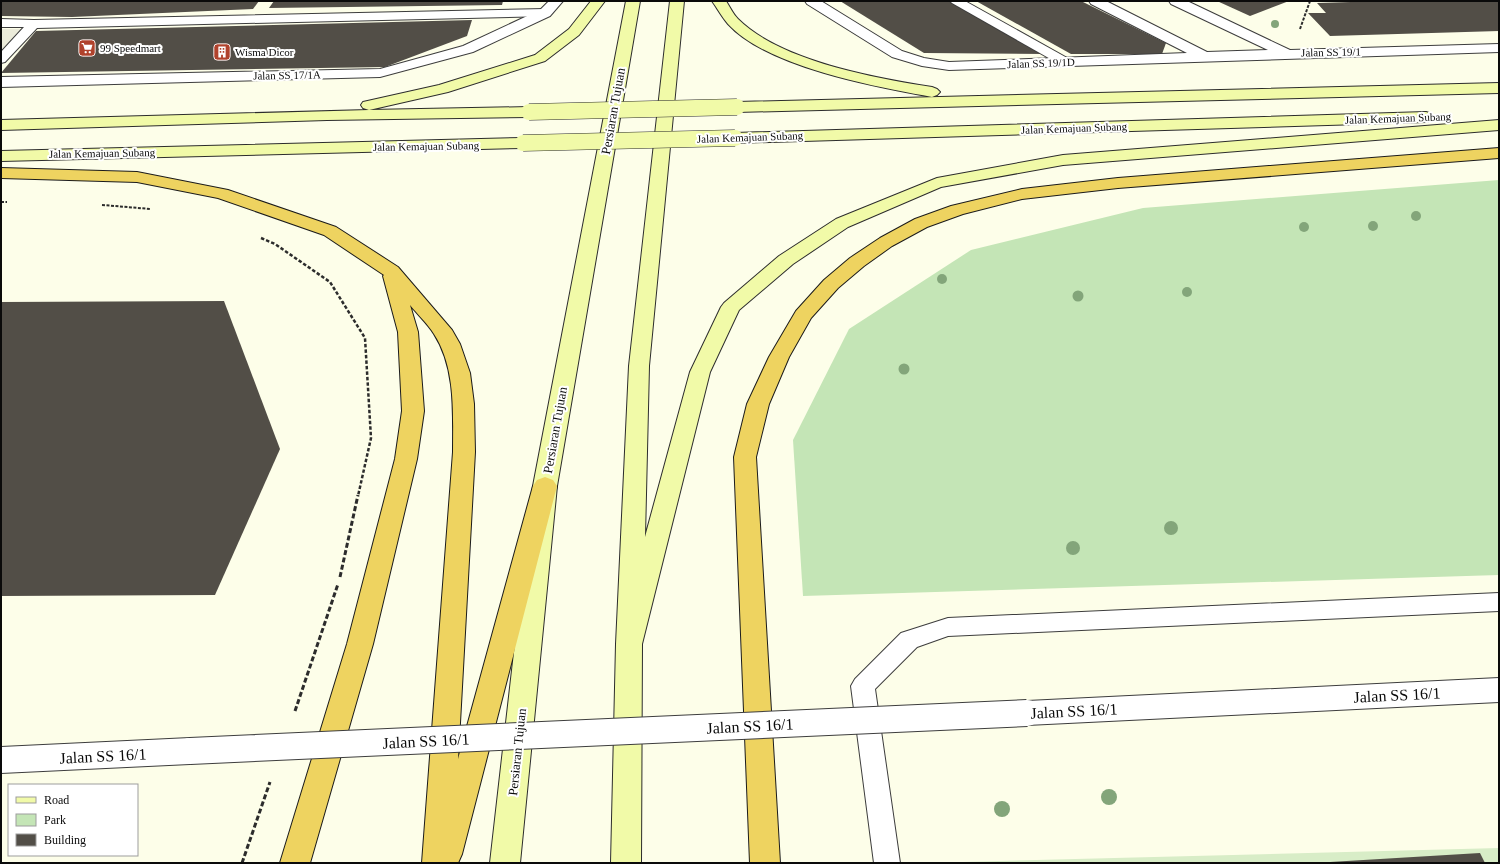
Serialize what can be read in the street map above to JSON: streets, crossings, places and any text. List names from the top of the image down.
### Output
{
  "streets": {
    "main road": ["Persiaran Tujuan", "Jalan Kemajuan Subang"],
    "street": [
      "Jalan SS 19/1",
      "Jalan SS 19/1D",
      "Jalan SS 17/1A",
      "Jalan SS 16/1"
    ]
  },
  "crossings": [
    ["Jalan SS 19/1", "Jalan SS 19/1D"]
  ],
  "places": {
    "supermarket": ["99 Speedmart"],
    "building": ["Wisma Dicor"]
  },
  "legend": ["Road", "Park", "Building"]
}
